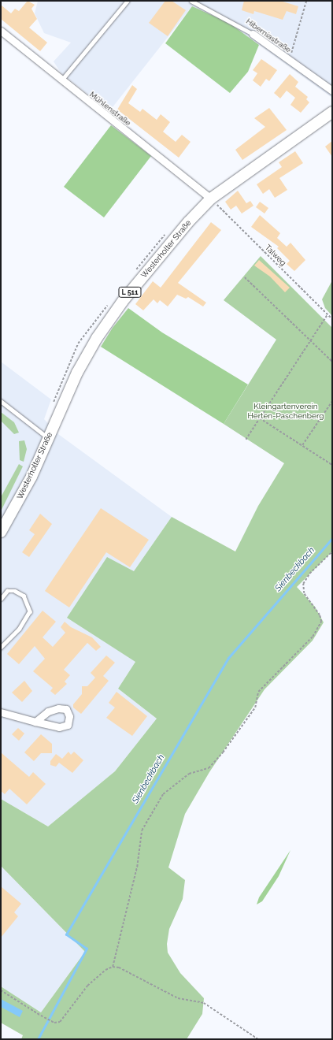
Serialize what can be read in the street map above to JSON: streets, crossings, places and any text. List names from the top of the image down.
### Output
{
  "streets": {
    "main road": ["Westerholter Straße", "L 511"],
    "street": ["Hiberniastraße", "Mühlenstraße"],
    "path": ["Talweg"]
  },
  "crossings": [
    ["Mühlenstraße", "Westerholter Straße"],
    ["Mühlenstraße", "Talweg"],
    ["Westerholter Straße", "Talweg"]
  ],
  "water": ["Sienbeckbach"],
  "parks": ["Kleingartenverein Herten-Paschenberg"]
}
